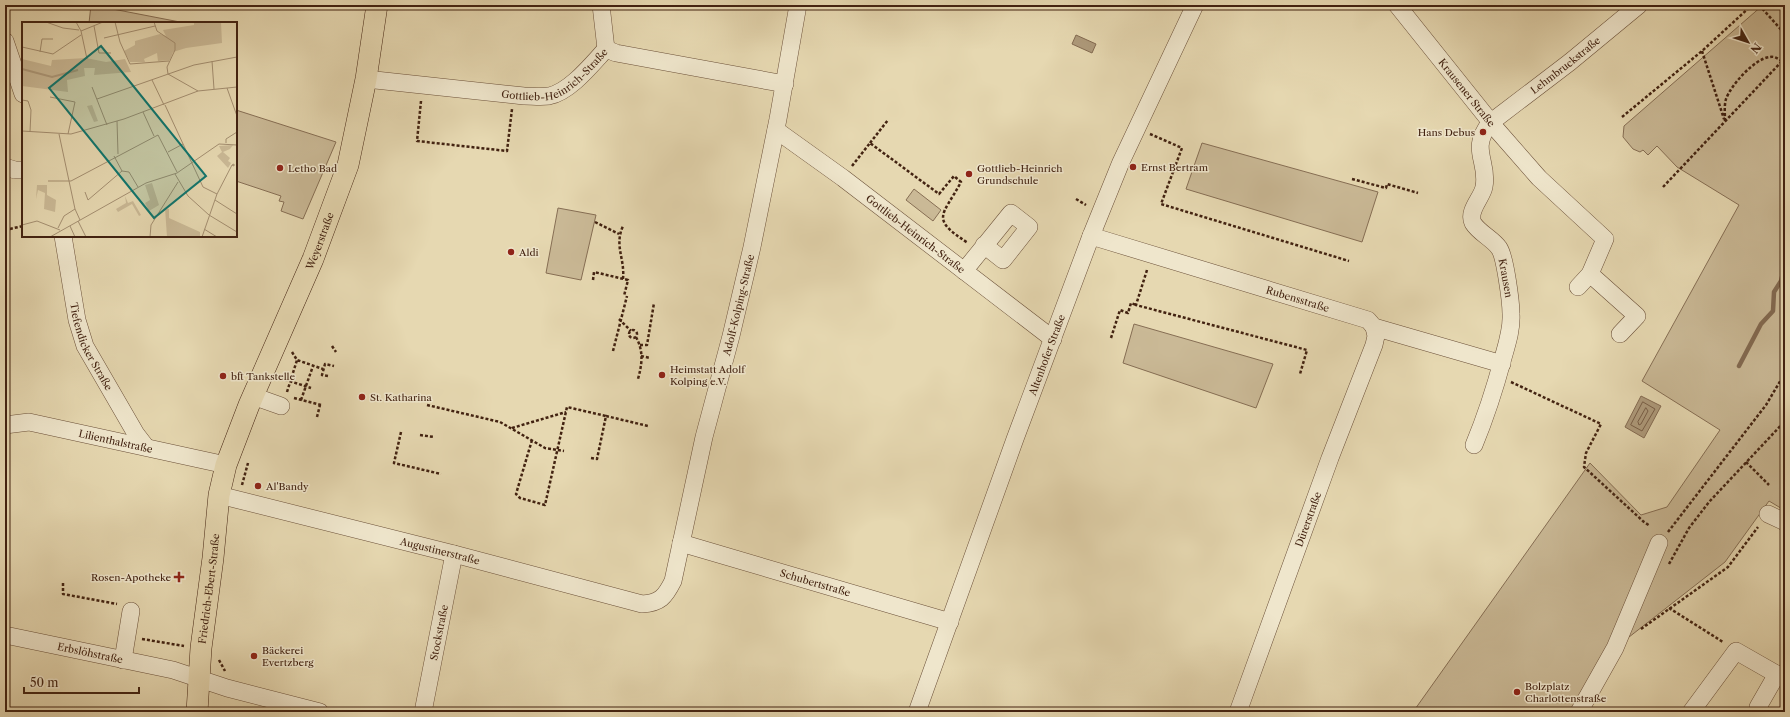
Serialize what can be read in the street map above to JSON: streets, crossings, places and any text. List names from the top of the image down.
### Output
{
  "streets": {
    "main road": ["Weyerstraße", "Friedrich-Ebert-Straße"],
    "street": [
      "Lehmbruckstraße",
      "Gottlieb-Heinrich-Straße",
      "Krausener Straße",
      "Krausen",
      "Rubensstraße",
      "Adolf-Kolping-Straße",
      "Tiefendicker Straße",
      "Altenhofer Straße",
      "Lilienthalstraße",
      "Dürerstraße",
      "Augustinerstraße",
      "Schubertstraße",
      "Stockstraße",
      "Erbslöhstraße"
    ]
  },
  "crossings": [
    ["Lehmbruckstraße", "Krausener Straße"],
    ["Lehmbruckstraße", "Krausen"],
    ["Gottlieb-Heinrich-Straße", "Weyerstraße"],
    ["Gottlieb-Heinrich-Straße", "Adolf-Kolping-Straße"],
    ["Gottlieb-Heinrich-Straße", "Altenhofer Straße"],
    ["Krausener Straße", "Krausen"],
    ["Weyerstraße", "Lilienthalstraße"],
    ["Weyerstraße", "Friedrich-Ebert-Straße"],
    ["Krausen", "Rubensstraße"],
    ["Rubensstraße", "Altenhofer Straße"],
    ["Rubensstraße", "Dürerstraße"],
    ["Adolf-Kolping-Straße", "Augustinerstraße"],
    ["Adolf-Kolping-Straße", "Schubertstraße"],
    ["Tiefendicker Straße", "Lilienthalstraße"],
    ["Altenhofer Straße", "Schubertstraße"],
    ["Lilienthalstraße", "Friedrich-Ebert-Straße"],
    ["Augustinerstraße", "Friedrich-Ebert-Straße"],
    ["Augustinerstraße", "Stockstraße"],
    ["Friedrich-Ebert-Straße", "Erbslöhstraße"]
  ],
  "places": {
    "other": [
      "Hans Debus",
      "Ernst Bertram",
      "Letho Bad",
      "Gottlieb-Heinrich Grundschule",
      "Aldi",
      "Heimstatt Adolf Kolping e.V.",
      "bft Tankstelle",
      "St. Katharina",
      "Al'Bandy",
      "Bäckerei Evertzberg",
      "Bolzplatz Charlottenstraße"
    ],
    "health": ["Rosen-Apotheke"]
  },
  "scale_bar": "50 m",
  "north": "bottom right"
}
